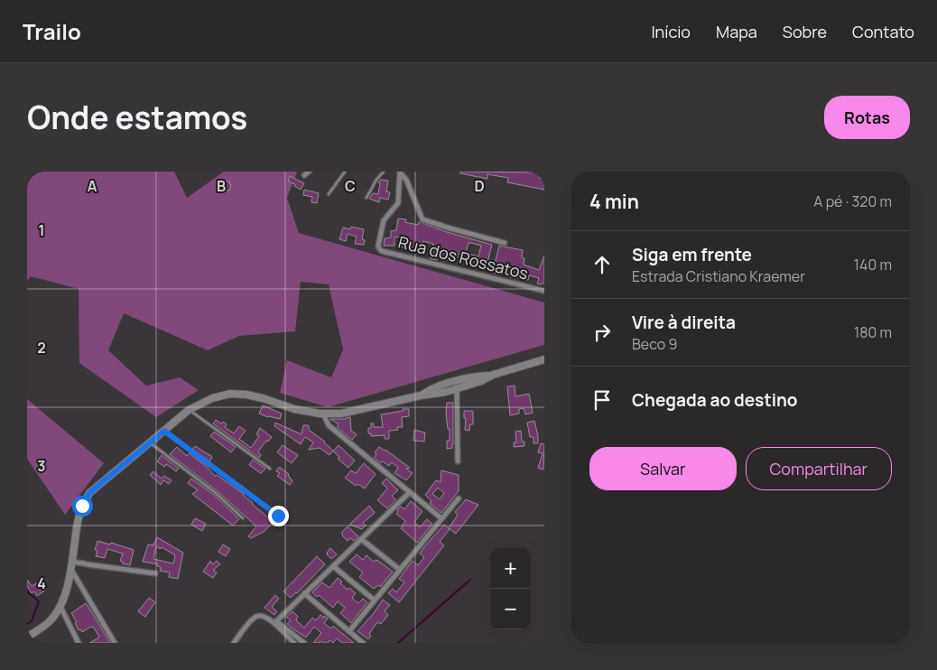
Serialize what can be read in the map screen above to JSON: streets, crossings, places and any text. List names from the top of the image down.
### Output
{
  "streets": {
    "street": ["Rua dos Rossatos"]
  },
  "page": {
    "header": "Trailo",
    "nav": [
      "Início",
      "Mapa",
      "Sobre",
      "Contato"
    ],
    "title": "Onde estamos",
    "buttons": [
      "Rotas",
      ["Salvar", "Compartilhar"]
    ],
    "heading": ["4 min", "A pé · 320 m"],
    "list": [
      ["Siga em frente", "Estrada Cristiano Kraemer", "140 m"],
      ["Vire à direita", "Beco 9", "180 m"],
      "Chegada ao destino"
    ],
    "map_buttons": ["+", "−"]
  },
  "grid": {
    "columns": [
      "A",
      "B",
      "C",
      "D"
    ],
    "rows": [
      "1",
      "2",
      "3",
      "4"
    ]
  }
}
